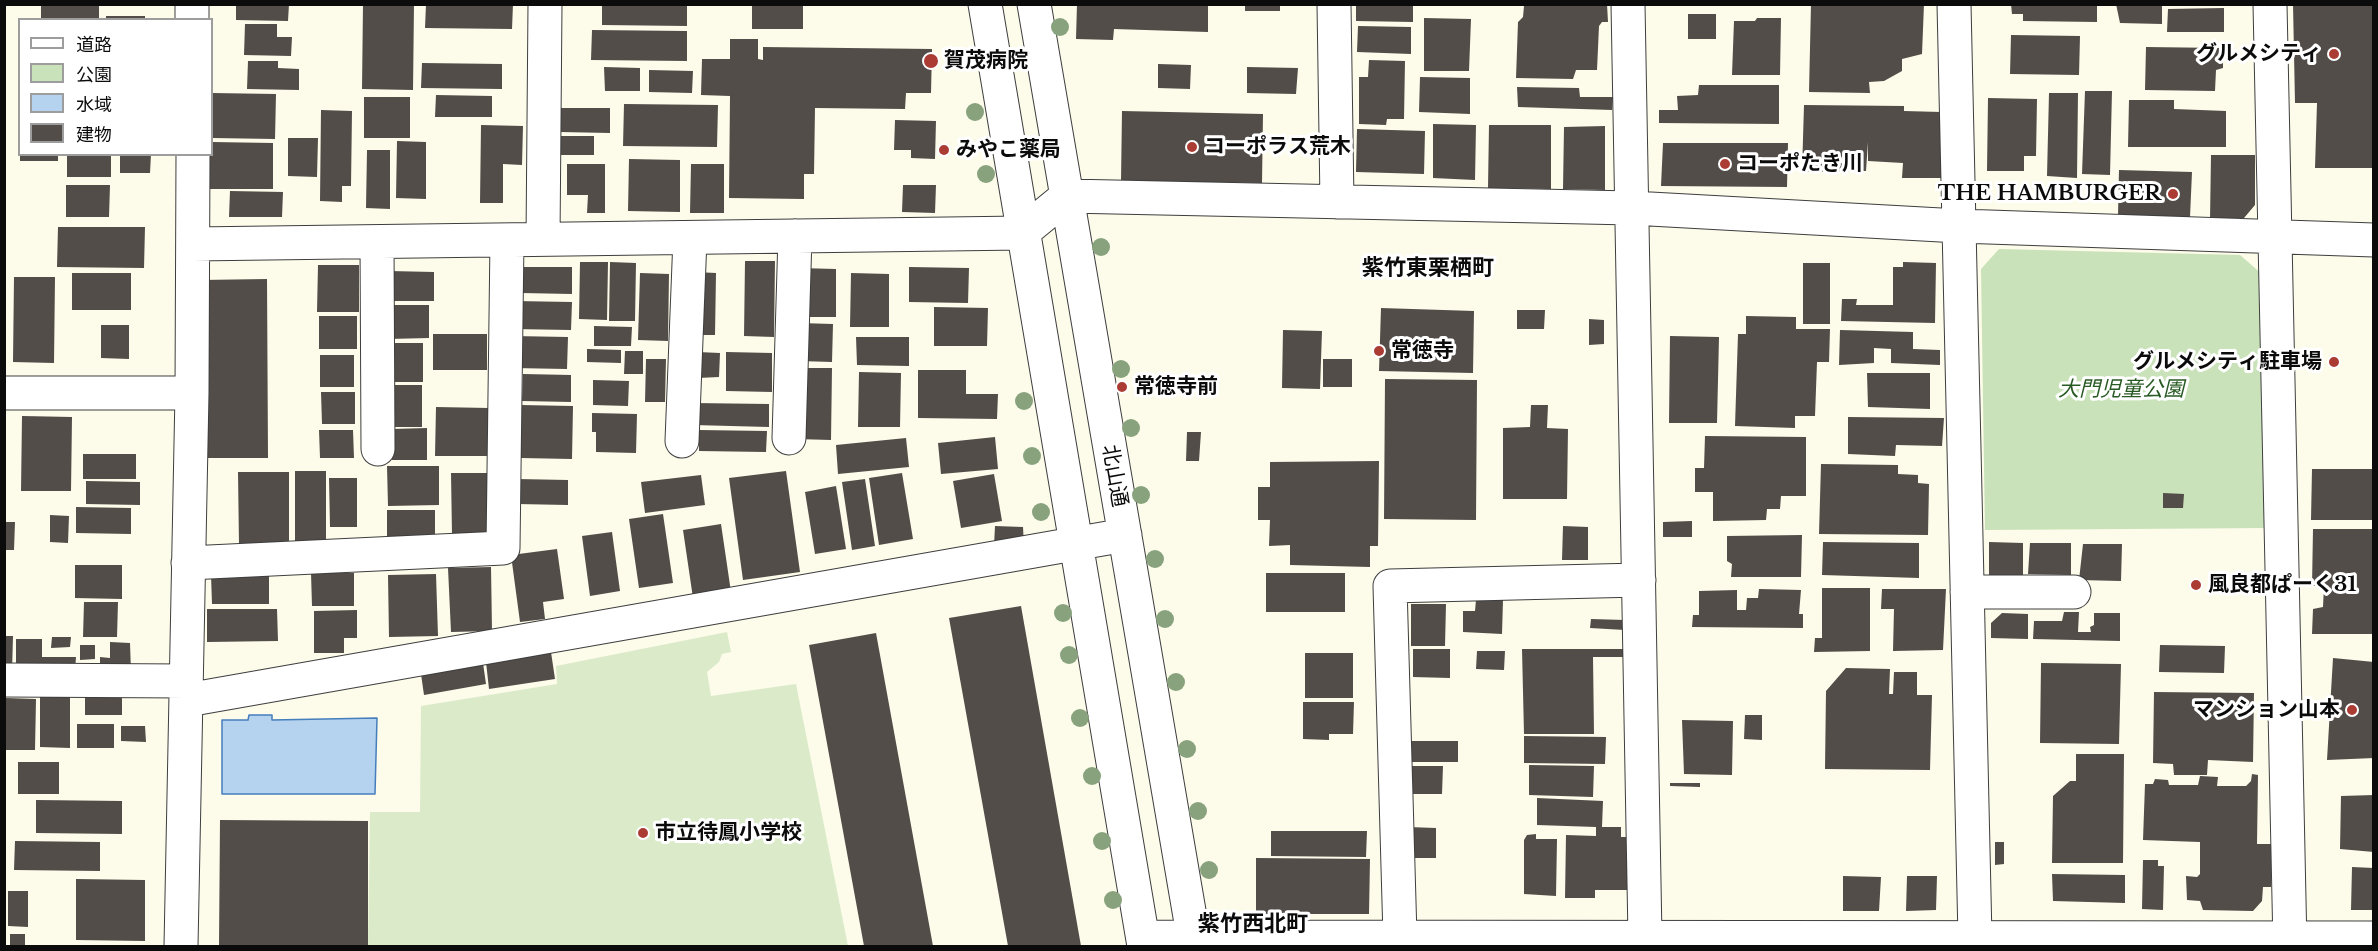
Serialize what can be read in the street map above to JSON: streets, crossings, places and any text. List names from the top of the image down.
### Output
{
  "streets": {
    "street": ["北山通"]
  },
  "districts": ["紫竹東栗栖町", "紫竹西北町"],
  "parks": ["大門児童公園"],
  "places": [
    "グルメシティ",
    "賀茂病院",
    "コーポラス荒木",
    "みやこ薬局",
    "コーポたき川",
    "THE HAMBURGER",
    "常徳寺",
    "グルメシティ駐車場",
    "常徳寺前",
    "風良都ぱーく31",
    "マンション山本",
    "市立待鳳小学校"
  ],
  "legend": [
    "道路",
    "公園",
    "水域",
    "建物"
  ]
}
